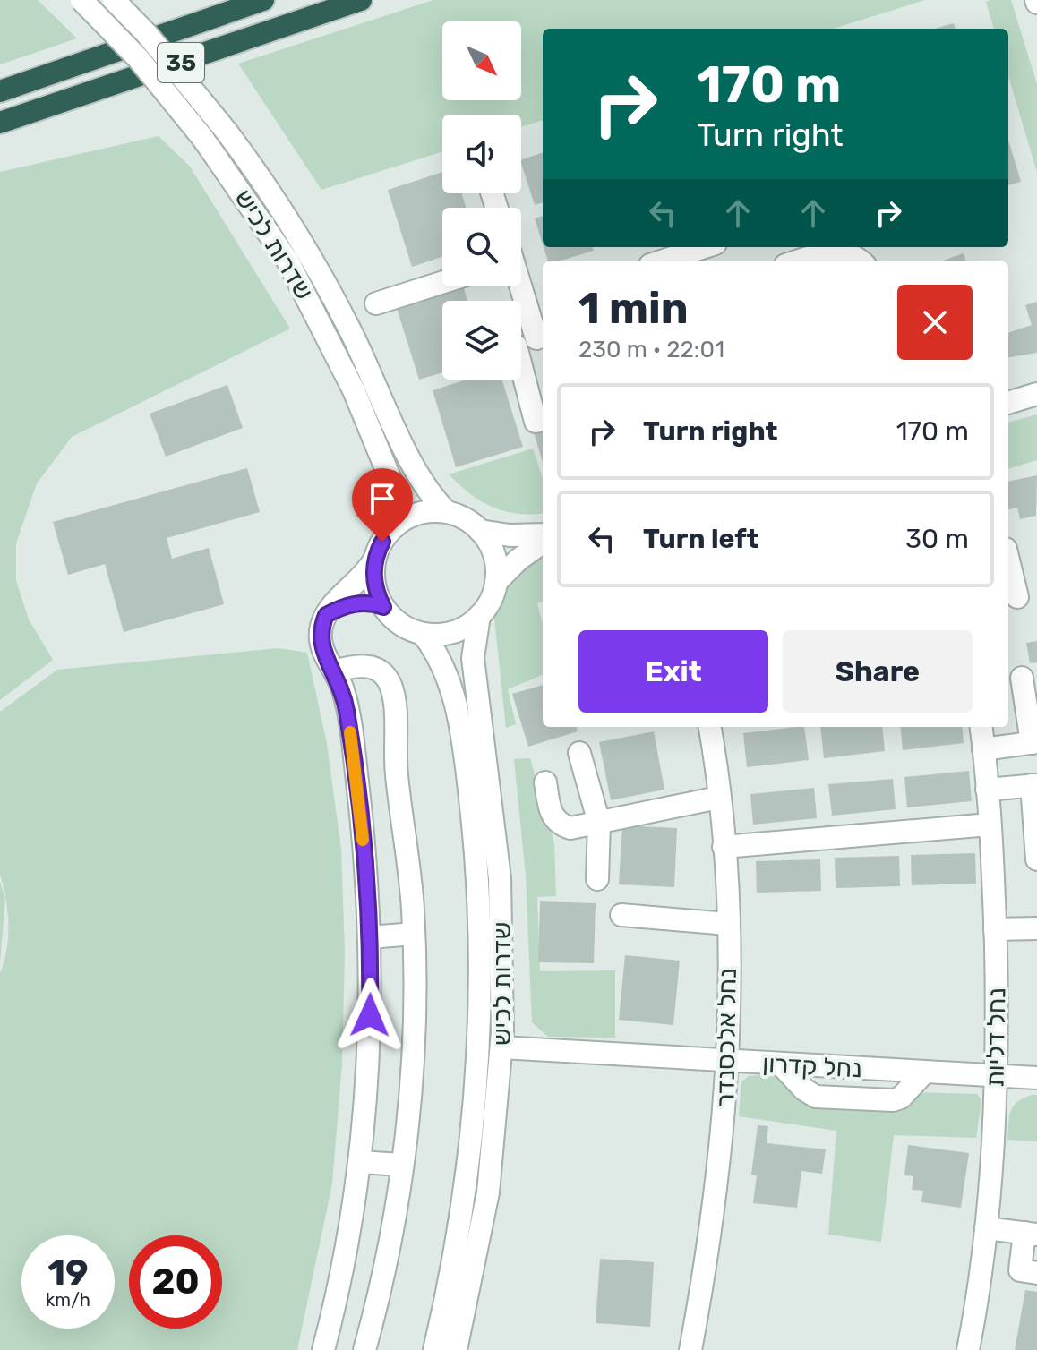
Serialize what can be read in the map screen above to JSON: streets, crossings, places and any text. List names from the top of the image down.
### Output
{
  "streets": {
    "highway": ["35"],
    "street": [
      "שדרות לכיש",
      "נחל אלכסנדר",
      "נחל דליות",
      "נחל קדרון"
    ]
  },
  "crossings": [
    ["שדרות לכיש", "נחל קדרון"],
    ["נחל אלכסנדר", "נחל קדרון"],
    ["נחל דליות", "נחל קדרון"]
  ],
  "north": "bottom right",
  "page": {
    "turn": ["170 m", "Turn right"],
    "heading": ["1 min", "230 m · 22:01"],
    "list": [
      {
        "name": "Turn right",
        "value": "170 m"
      },
      {
        "name": "Turn left",
        "value": "30 m"
      }
    ],
    "buttons": ["Exit", "Share"],
    "speed": "19 km/h",
    "limit": "20"
  }
}
